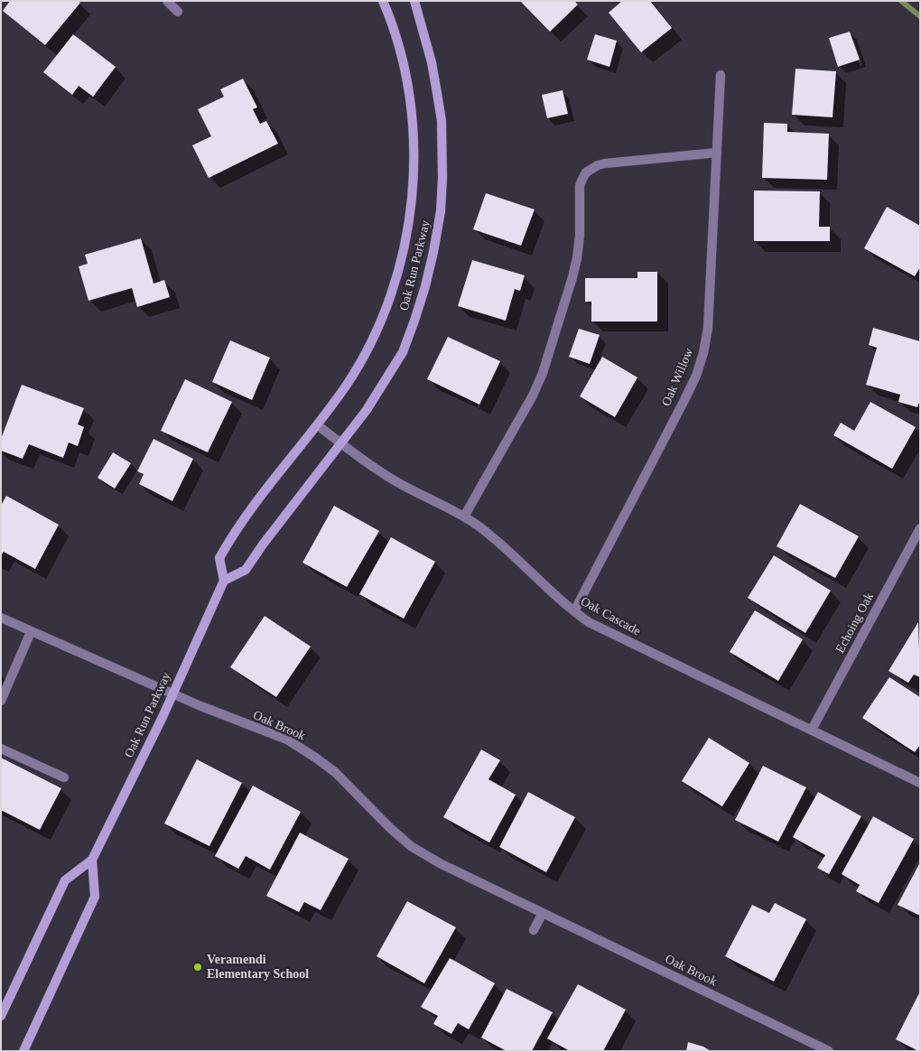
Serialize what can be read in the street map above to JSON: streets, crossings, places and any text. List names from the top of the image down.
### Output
{
  "streets": {
    "street": [
      "Oak Run Parkway",
      "Oak Willow",
      "Oak Cascade",
      "Echoing Oak",
      "Oak Brook"
    ]
  },
  "crossings": [
    ["Oak Run Parkway", "Oak Cascade"],
    ["Oak Run Parkway", "Oak Brook"],
    ["Oak Willow", "Oak Cascade"],
    ["Oak Cascade", "Echoing Oak"]
  ],
  "places": ["Veramendi Elementary School"]
}
